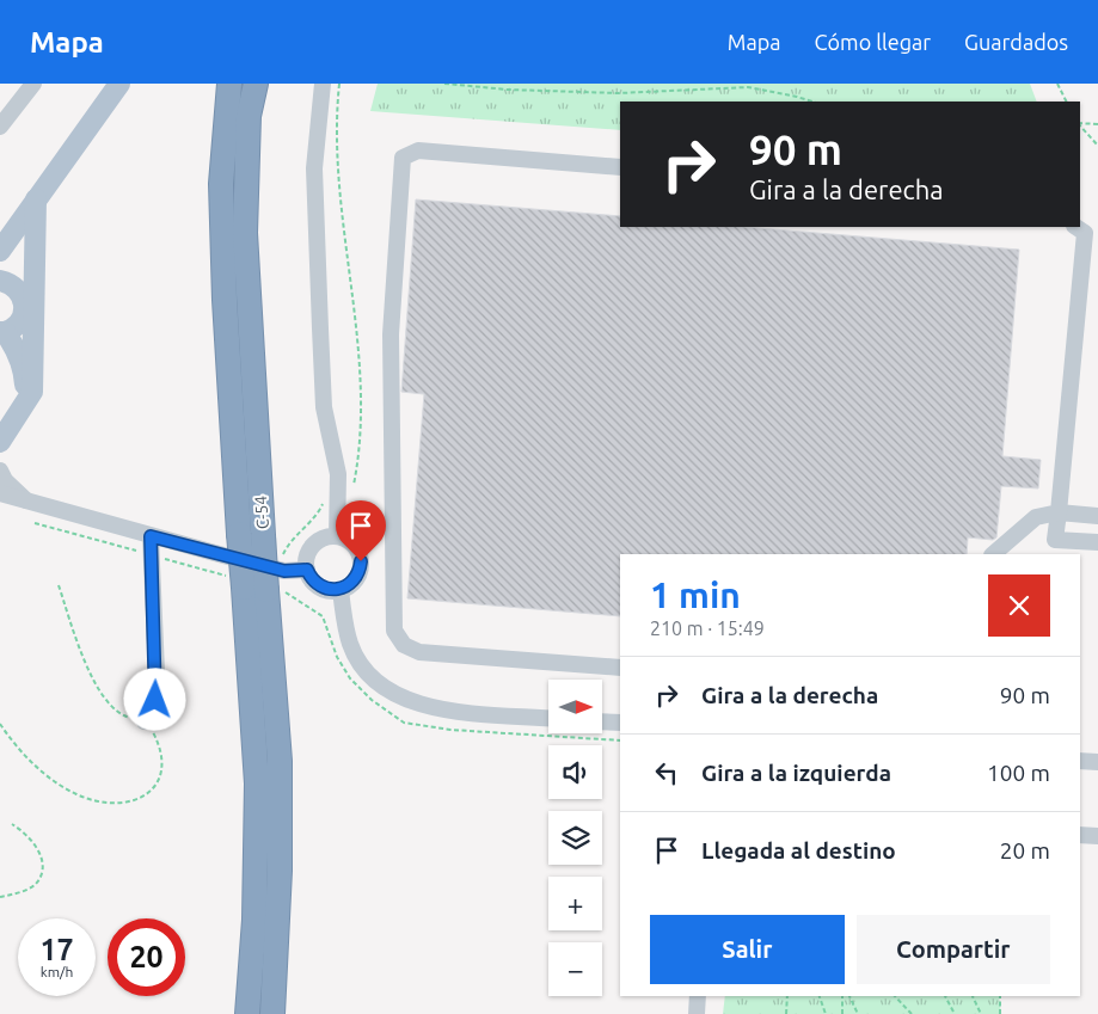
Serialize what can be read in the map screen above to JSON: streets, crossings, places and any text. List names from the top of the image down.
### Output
{
  "streets": {
    "highway": ["C-54"]
  },
  "north": "right",
  "page": {
    "header": "Mapa",
    "nav": ["Mapa", "Cómo llegar", "Guardados"],
    "turn": ["90 m", "Gira a la derecha"],
    "heading": ["1 min", "210 m · 15:49"],
    "list": [
      {
        "name": "Gira a la derecha",
        "value": "90 m"
      },
      {
        "name": "Gira a la izquierda",
        "value": "100 m"
      },
      {
        "name": "Llegada al destino",
        "value": "20 m"
      }
    ],
    "map_buttons": ["+", "−"],
    "buttons": ["Salir", "Compartir"],
    "speed": "17 km/h",
    "limit": "20"
  }
}
